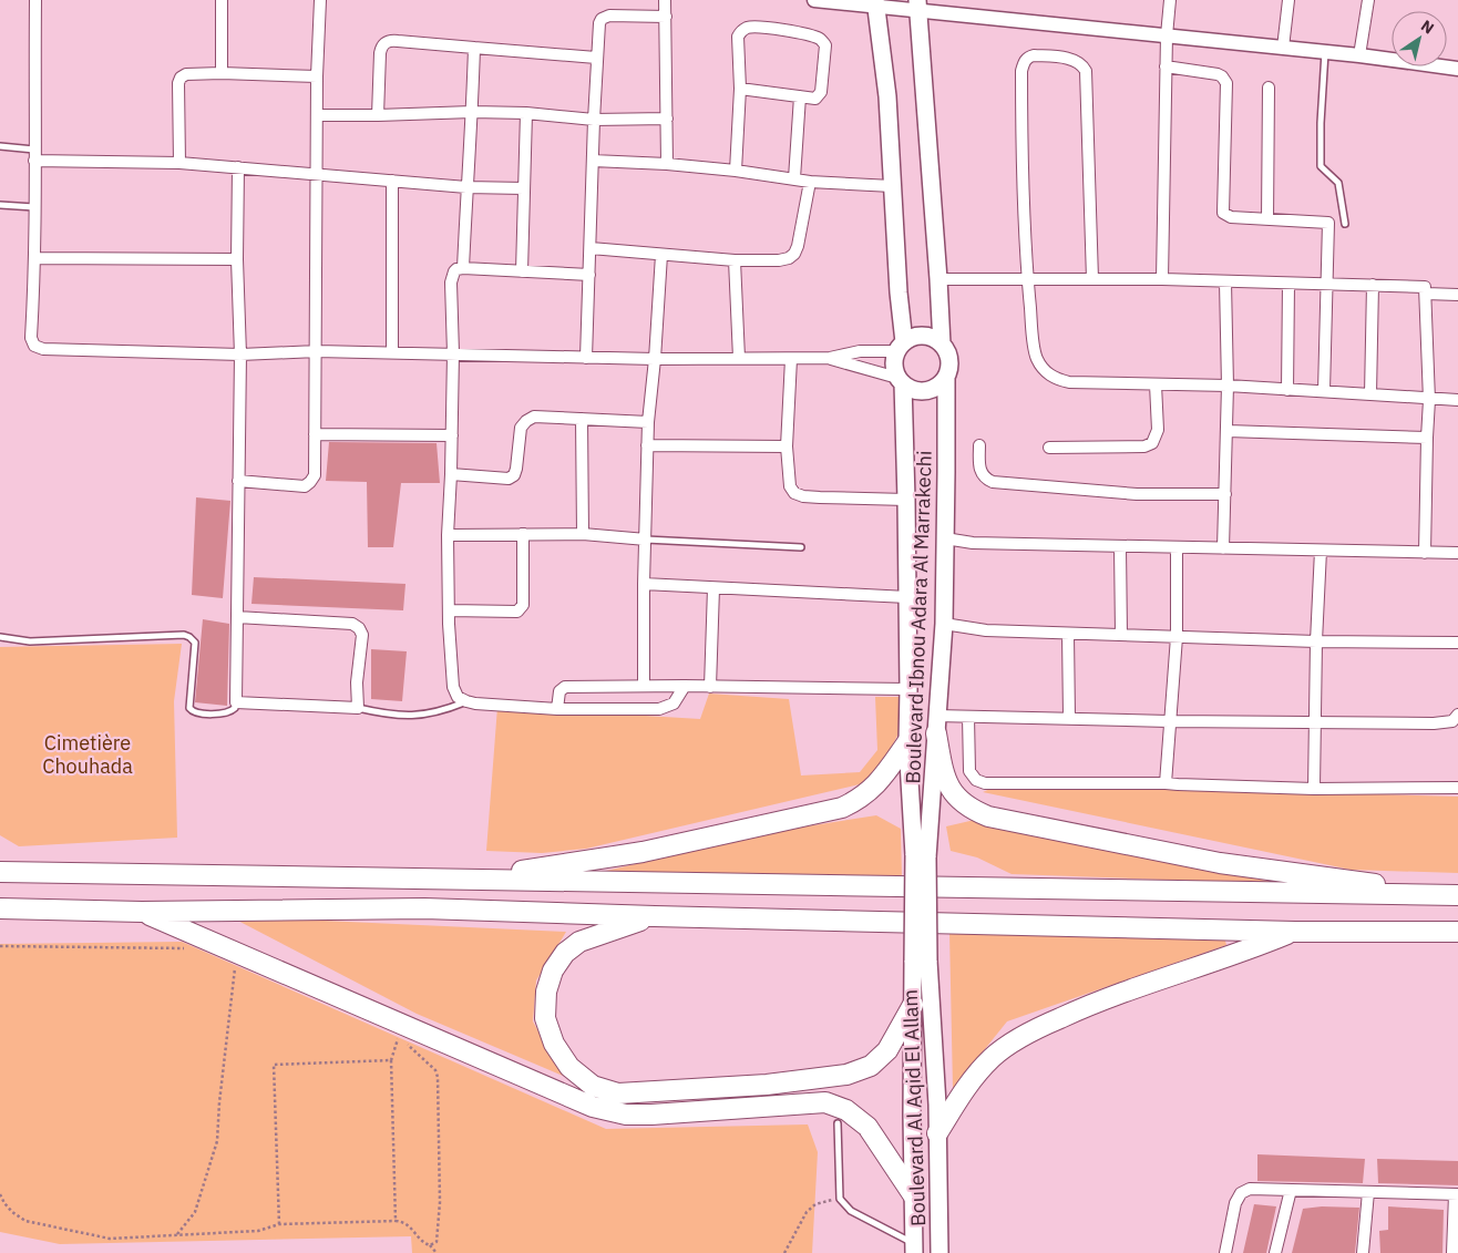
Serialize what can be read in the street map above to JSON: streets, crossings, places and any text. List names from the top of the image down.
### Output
{
  "streets": {
    "main road": ["Boulevard Ibnou Adara Al Marrakechi", "Boulevard Al Aqid El Allam"]
  },
  "parks": ["Cimetière Chouhada"],
  "north": "top right"
}
